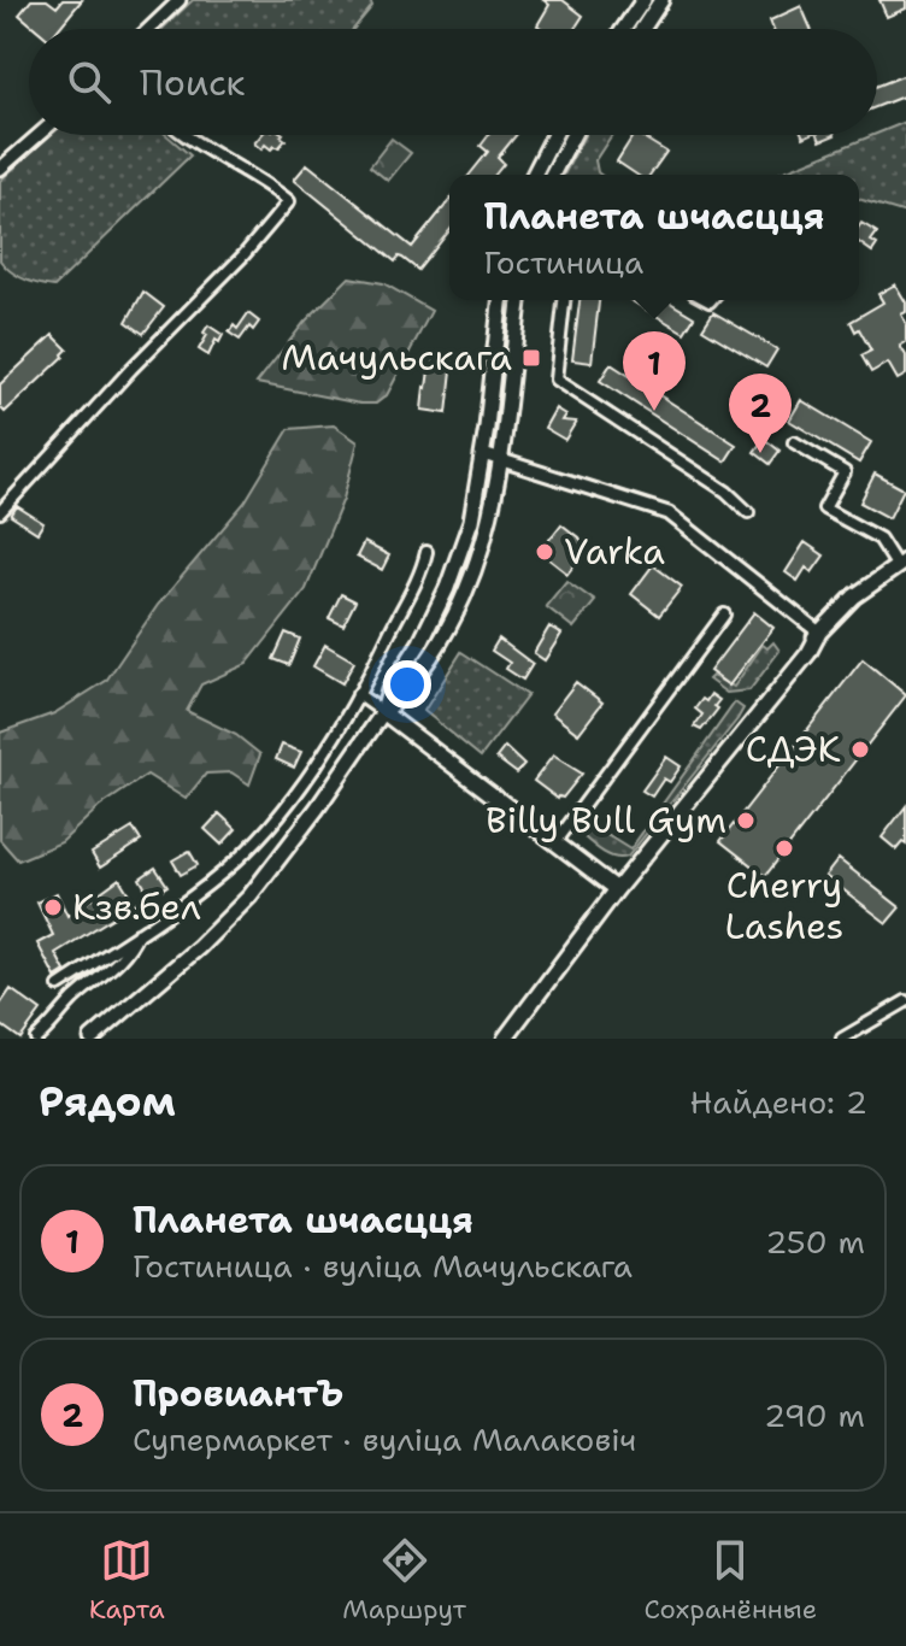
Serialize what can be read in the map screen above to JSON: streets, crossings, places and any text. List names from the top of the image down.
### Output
{
  "places": {
    "transit": ["Мачульскага"],
    "other": [
      "Varka",
      "СДЭК",
      "Billy Bull Gym",
      "Cherry Lashes",
      "Кзв.бел"
    ]
  },
  "page": {
    "search": "Поиск",
    "popup": ["Планета шчасцця", "Гостиница"],
    "pins": ["1", "2"],
    "heading": ["Рядом", "Найдено: 2"],
    "list": [
      {
        "mark": "1",
        "name": "Планета шчасцця",
        "note": "Гостиница · вуліца Мачульскага",
        "value": "250 m"
      },
      {
        "mark": "2",
        "name": "ПровиантЪ",
        "note": "Супермаркет · вуліца Малаковіч",
        "value": "290 m"
      }
    ],
    "nav": ["Карта", "Маршрут", "Сохранённые"]
  }
}
